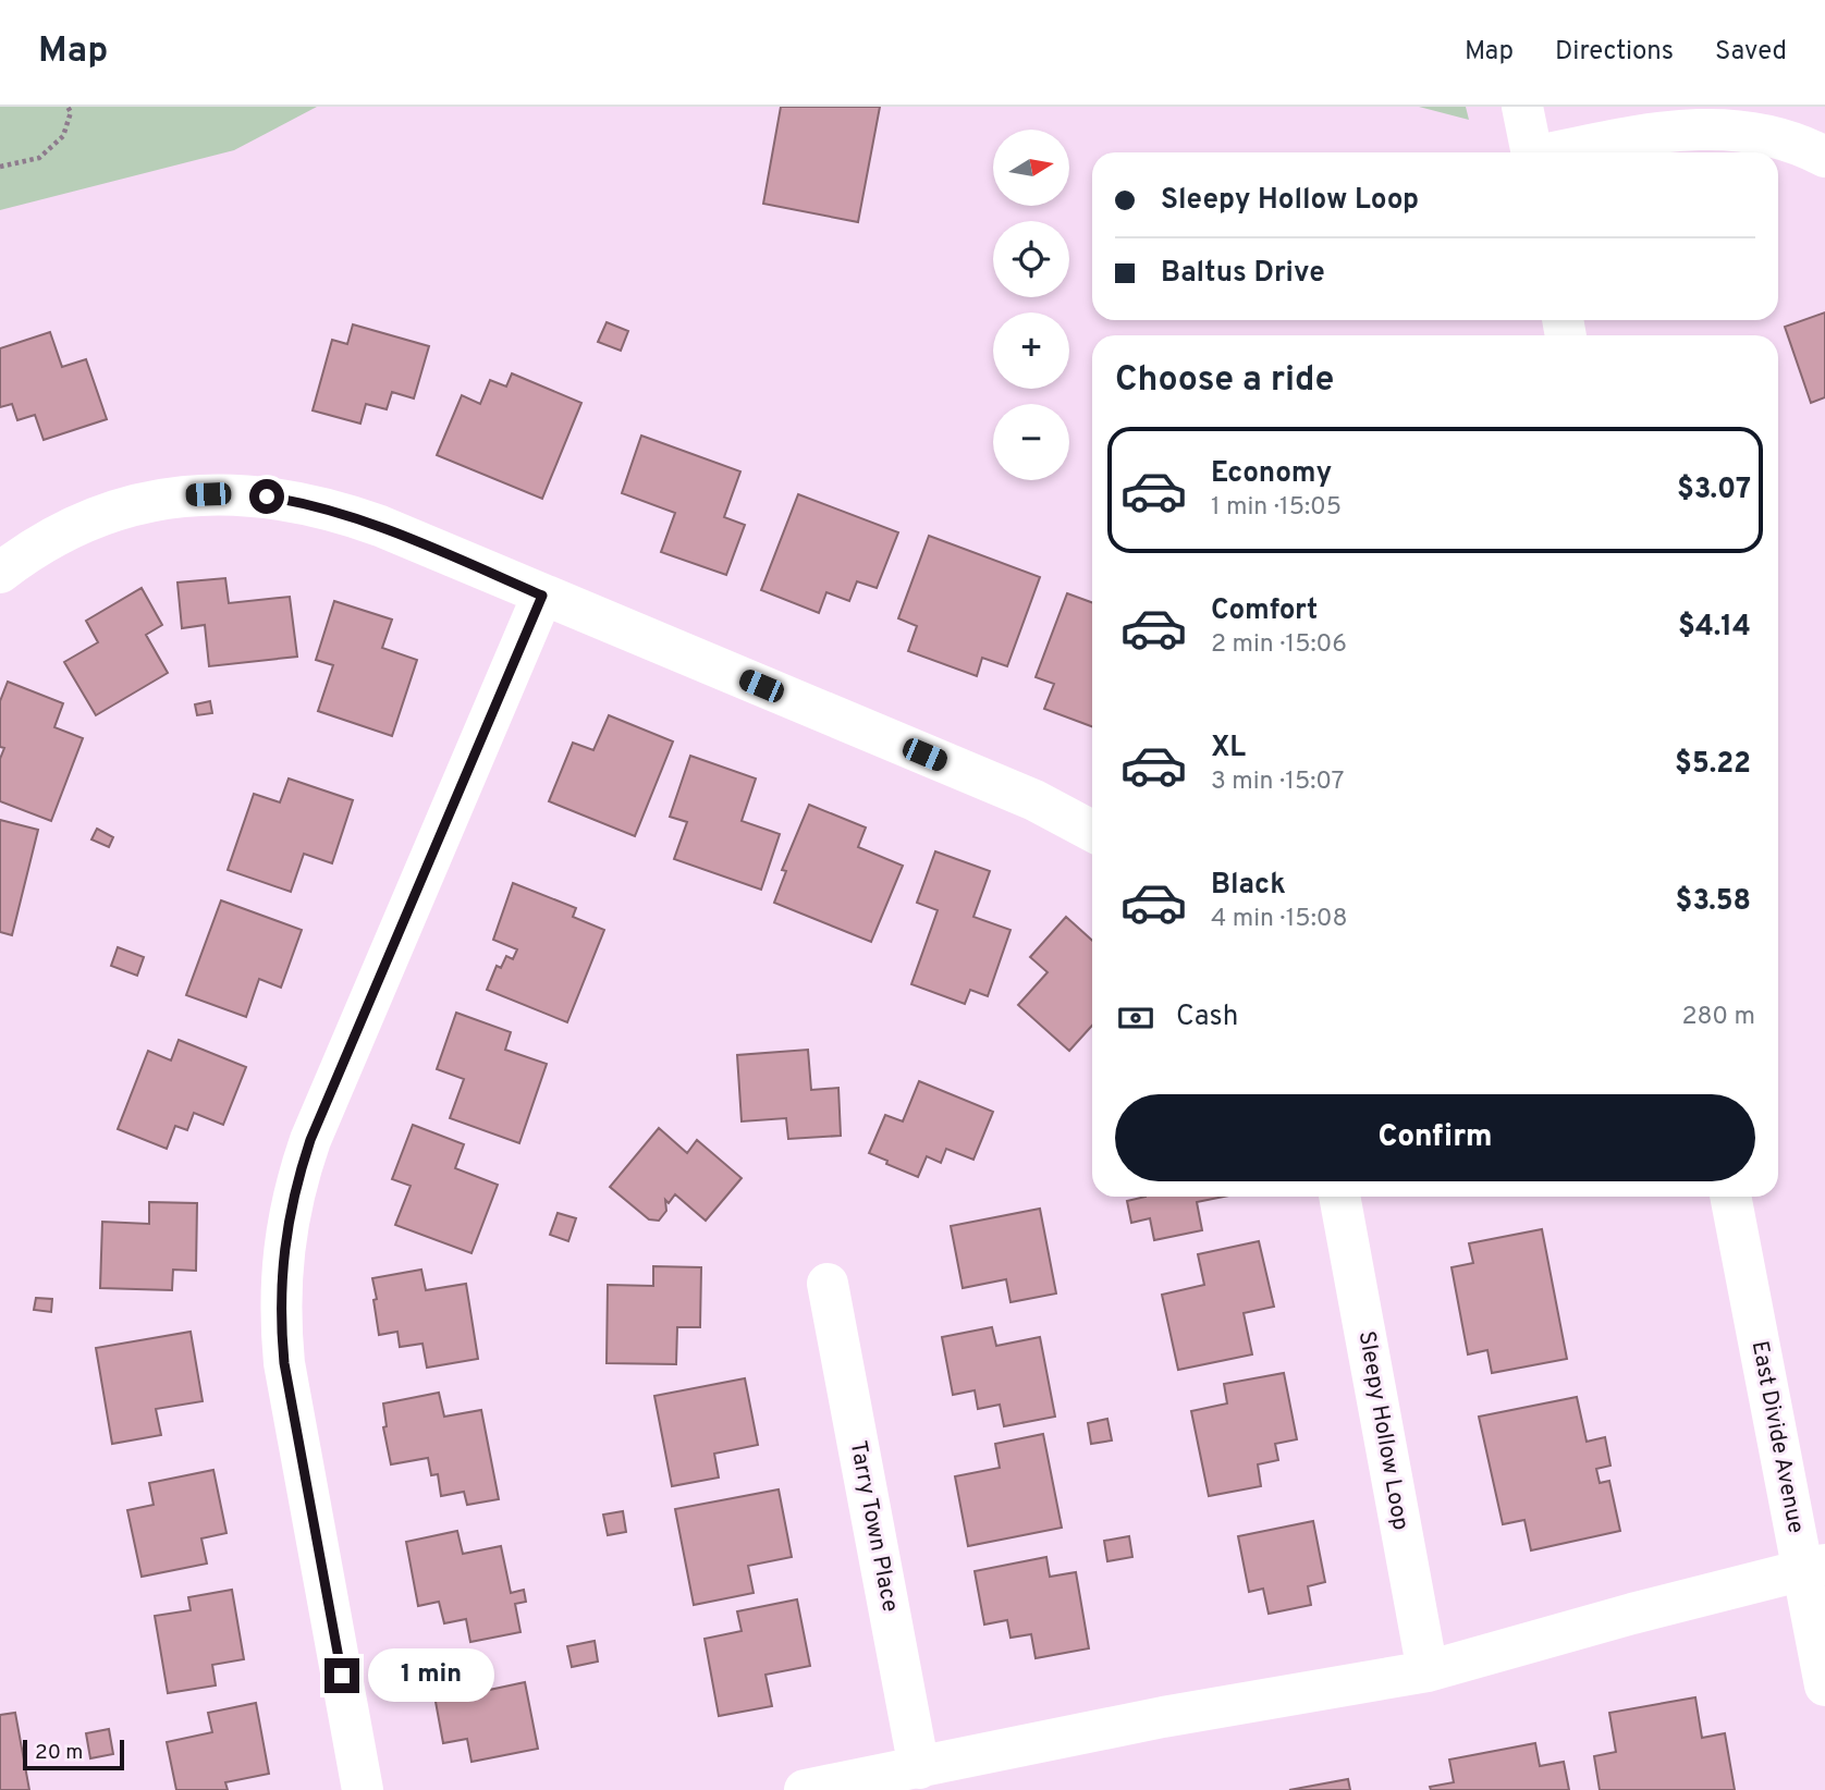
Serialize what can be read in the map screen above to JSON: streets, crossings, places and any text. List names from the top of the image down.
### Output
{
  "streets": {
    "street": ["Sleepy Hollow Loop", "East Divide Avenue", "Tarry Town Place"]
  },
  "scale_bar": "20 m",
  "north": "right",
  "page": {
    "header": "Map",
    "nav": ["Map", "Directions", "Saved"],
    "map_buttons": ["+", "−"],
    "banner": ["Sleepy Hollow Loop", "Baltus Drive"],
    "heading": "Choose a ride",
    "list": [
      {
        "name": "Economy",
        "note": "1 min · 15:05",
        "value": "$3.07"
      },
      {
        "name": "Comfort",
        "note": "2 min · 15:06",
        "value": "$4.14"
      },
      {
        "name": "XL",
        "note": "3 min · 15:07",
        "value": "$5.22"
      },
      {
        "name": "Black",
        "note": "4 min · 15:08",
        "value": "$3.58"
      }
    ],
    "pay": ["Cash", "280 m"],
    "buttons": "Confirm",
    "bubble": "1 min",
    "scale": "20 m"
  }
}
